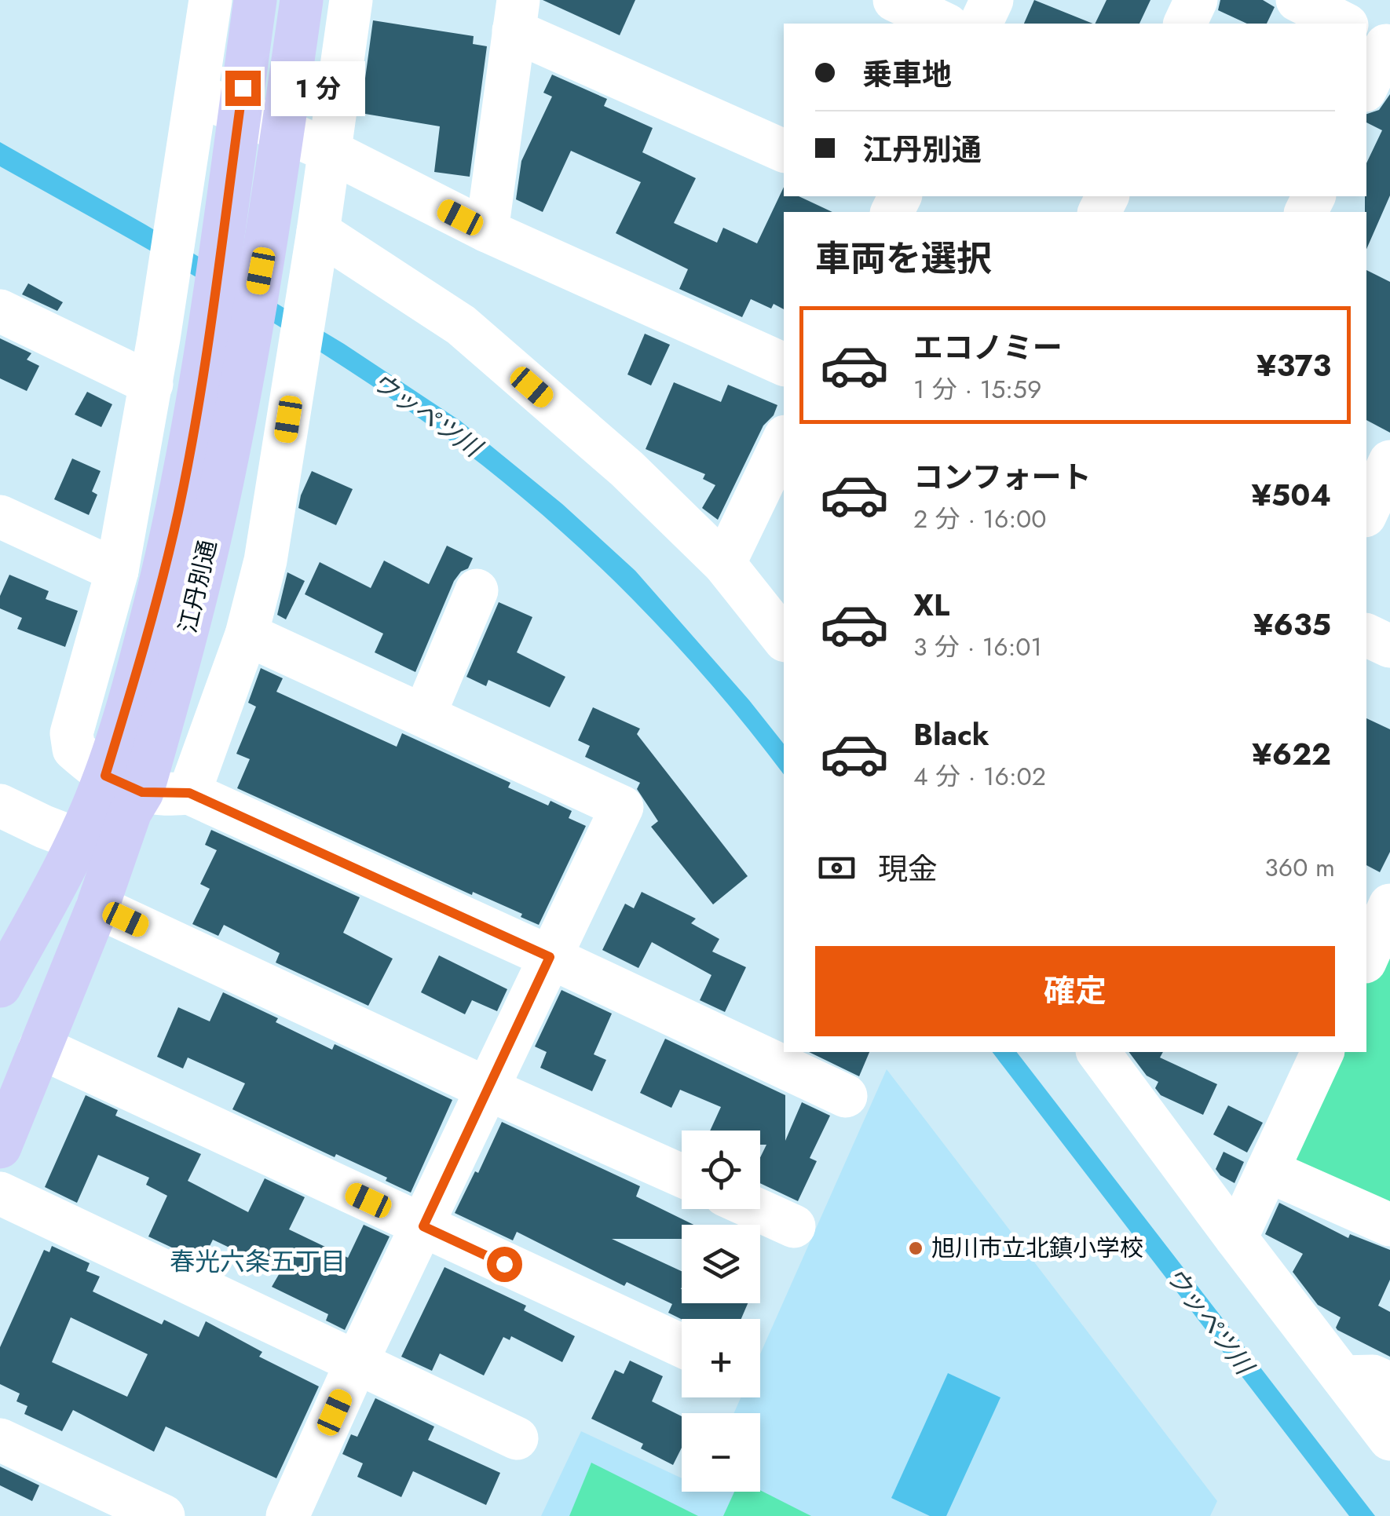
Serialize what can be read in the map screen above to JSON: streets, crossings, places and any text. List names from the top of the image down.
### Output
{
  "streets": {
    "main road": ["江丹別通"]
  },
  "districts": ["春光六条五丁目"],
  "water": ["ウッペツ川"],
  "places": ["旭川市立北鎮小学校"],
  "page": {
    "banner": ["乗車地", "江丹別通"],
    "bubble": "1 分",
    "heading": "車両を選択",
    "list": [
      {
        "name": "エコノミー",
        "note": "1 分 · 15:59",
        "value": "¥373"
      },
      {
        "name": "コンフォート",
        "note": "2 分 · 16:00",
        "value": "¥504"
      },
      {
        "name": "XL",
        "note": "3 分 · 16:01",
        "value": "¥635"
      },
      {
        "name": "Black",
        "note": "4 分 · 16:02",
        "value": "¥622"
      }
    ],
    "pay": ["現金", "360 m"],
    "buttons": "確定",
    "map_buttons": ["+", "−"]
  }
}
